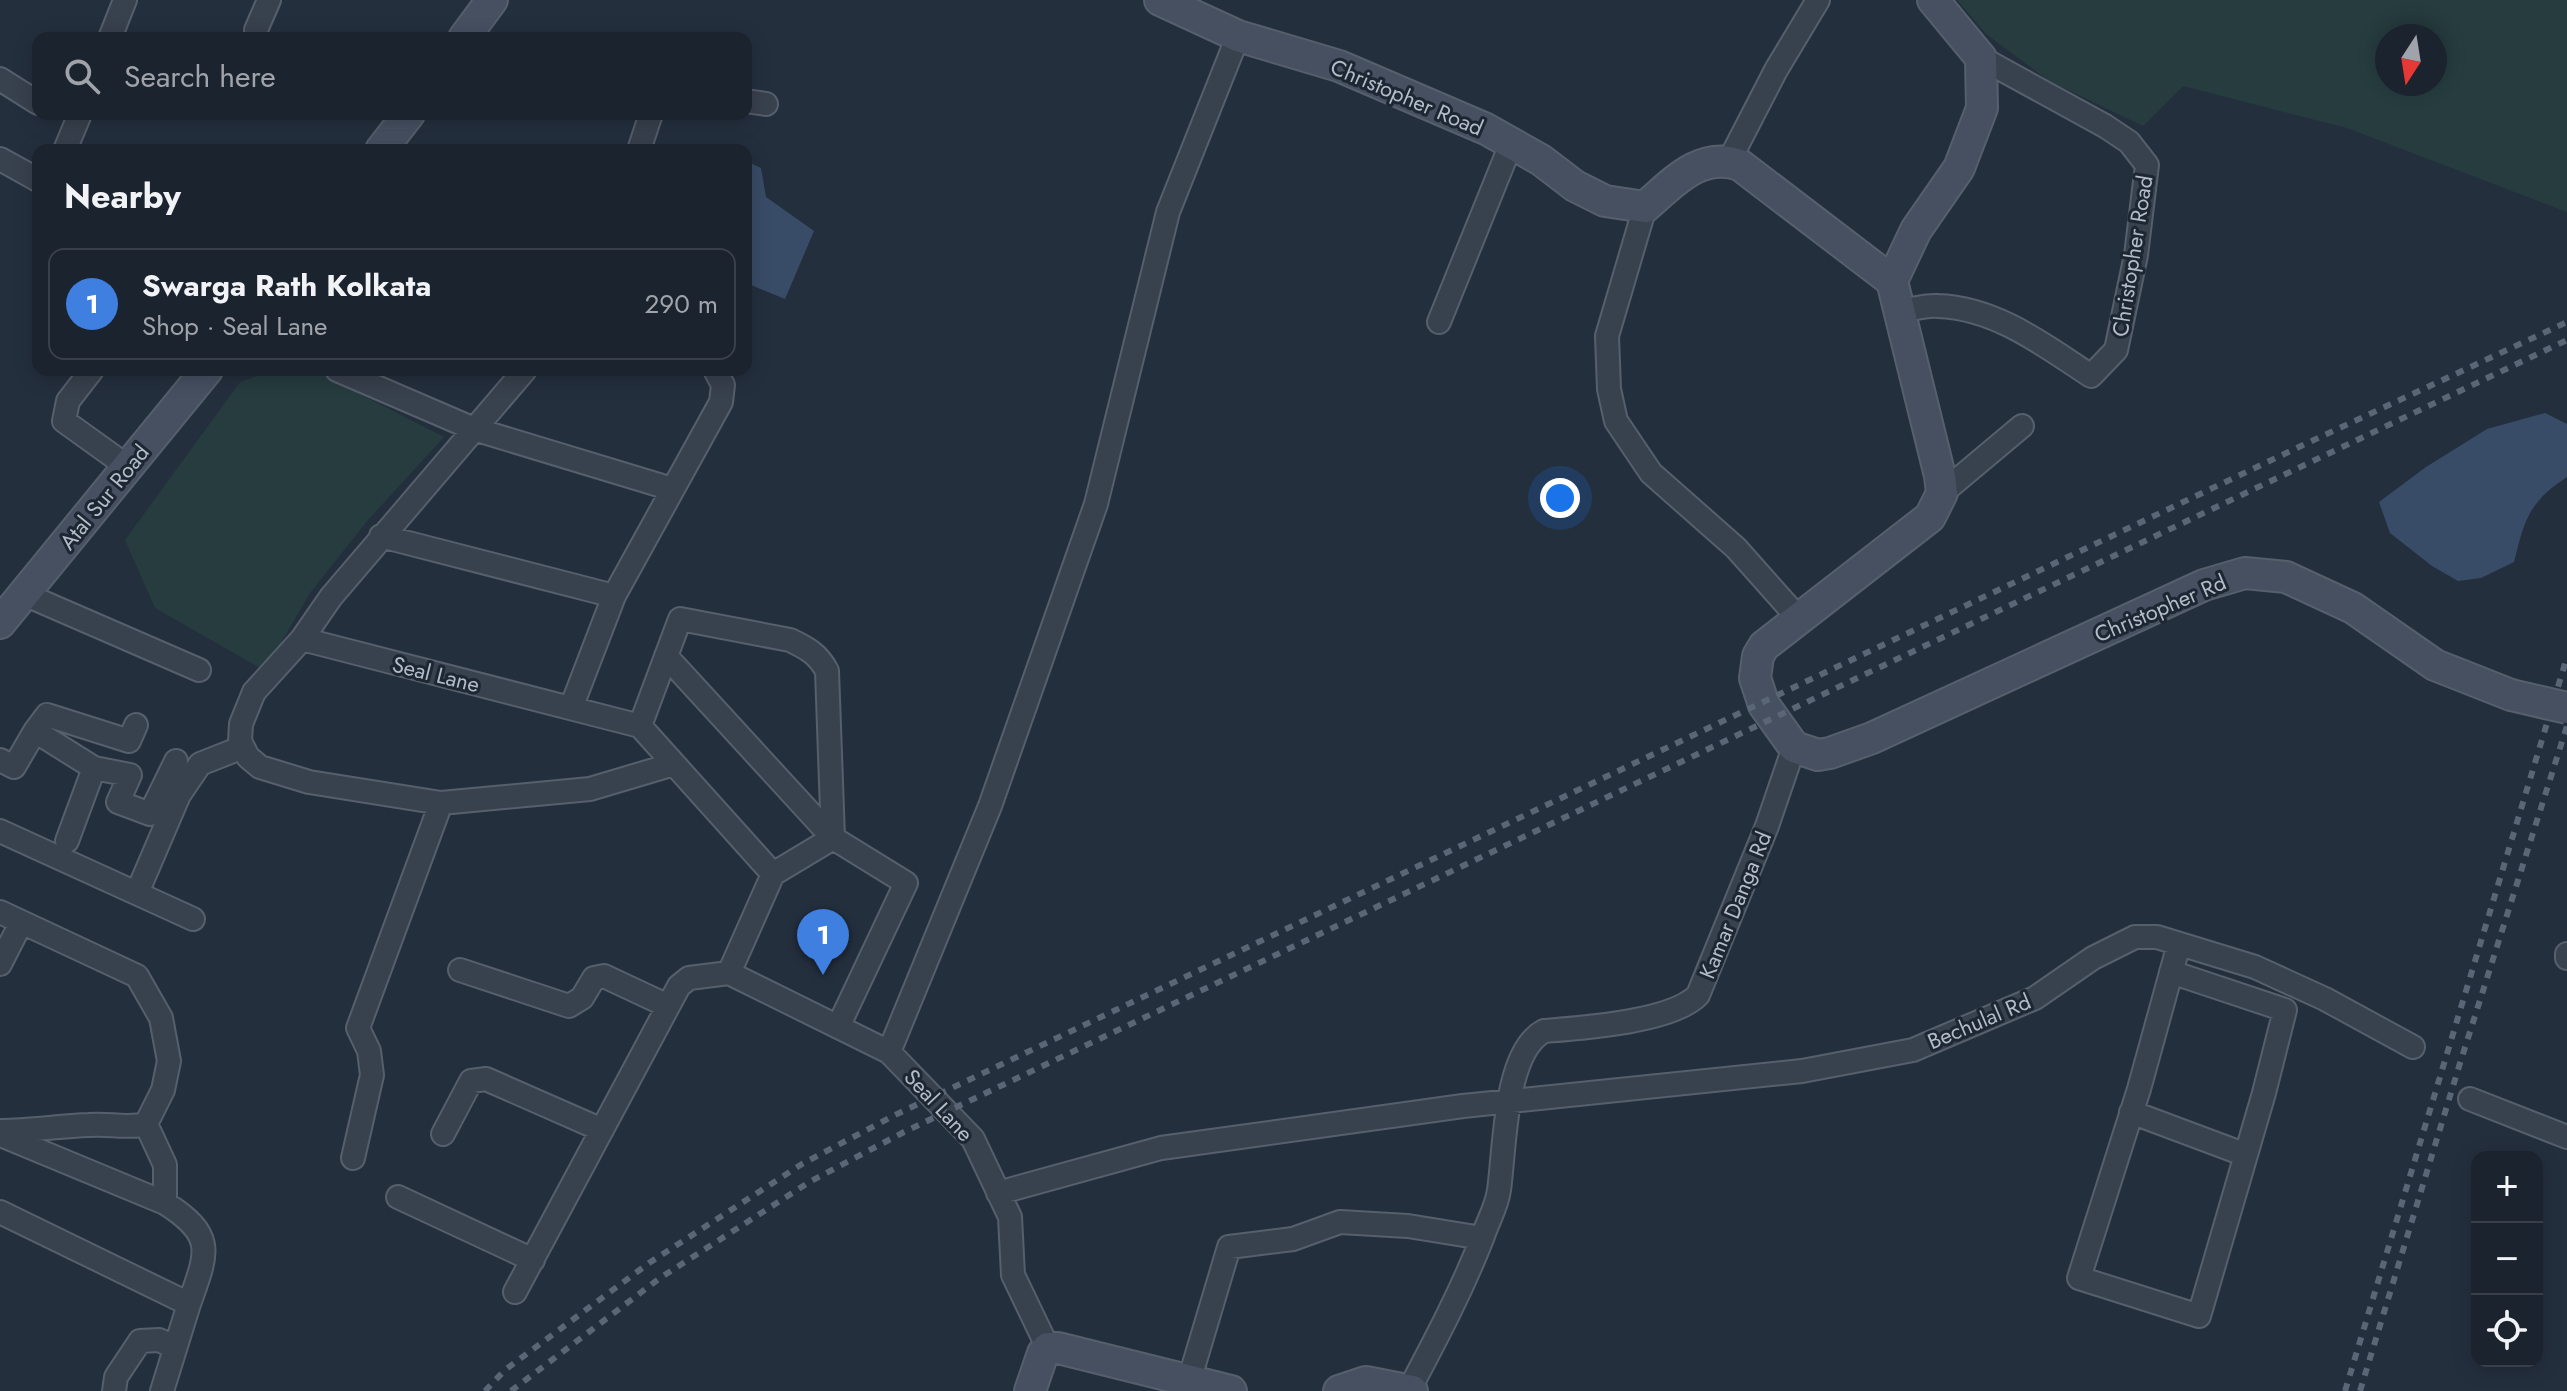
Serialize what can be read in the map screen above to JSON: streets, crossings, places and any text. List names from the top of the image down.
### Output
{
  "streets": {
    "street": [
      "Christopher Road",
      "Atal Sur Road",
      "Christopher Rd",
      "Seal Lane",
      "Kamar Danga Rd",
      "Bechulal Rd"
    ]
  },
  "crossings": [
    ["Christopher Rd", "Kamar Danga Rd"],
    ["Seal Lane", "Bechulal Rd"],
    ["Kamar Danga Rd", "Bechulal Rd"]
  ],
  "north": "bottom",
  "page": {
    "search": "Search here",
    "heading": "Nearby",
    "list": [
      {
        "mark": "1",
        "name": "Swarga Rath Kolkata",
        "note": "Shop · Seal Lane",
        "value": "290 m"
      }
    ],
    "pins": "1",
    "map_buttons": ["+", "−"]
  }
}
